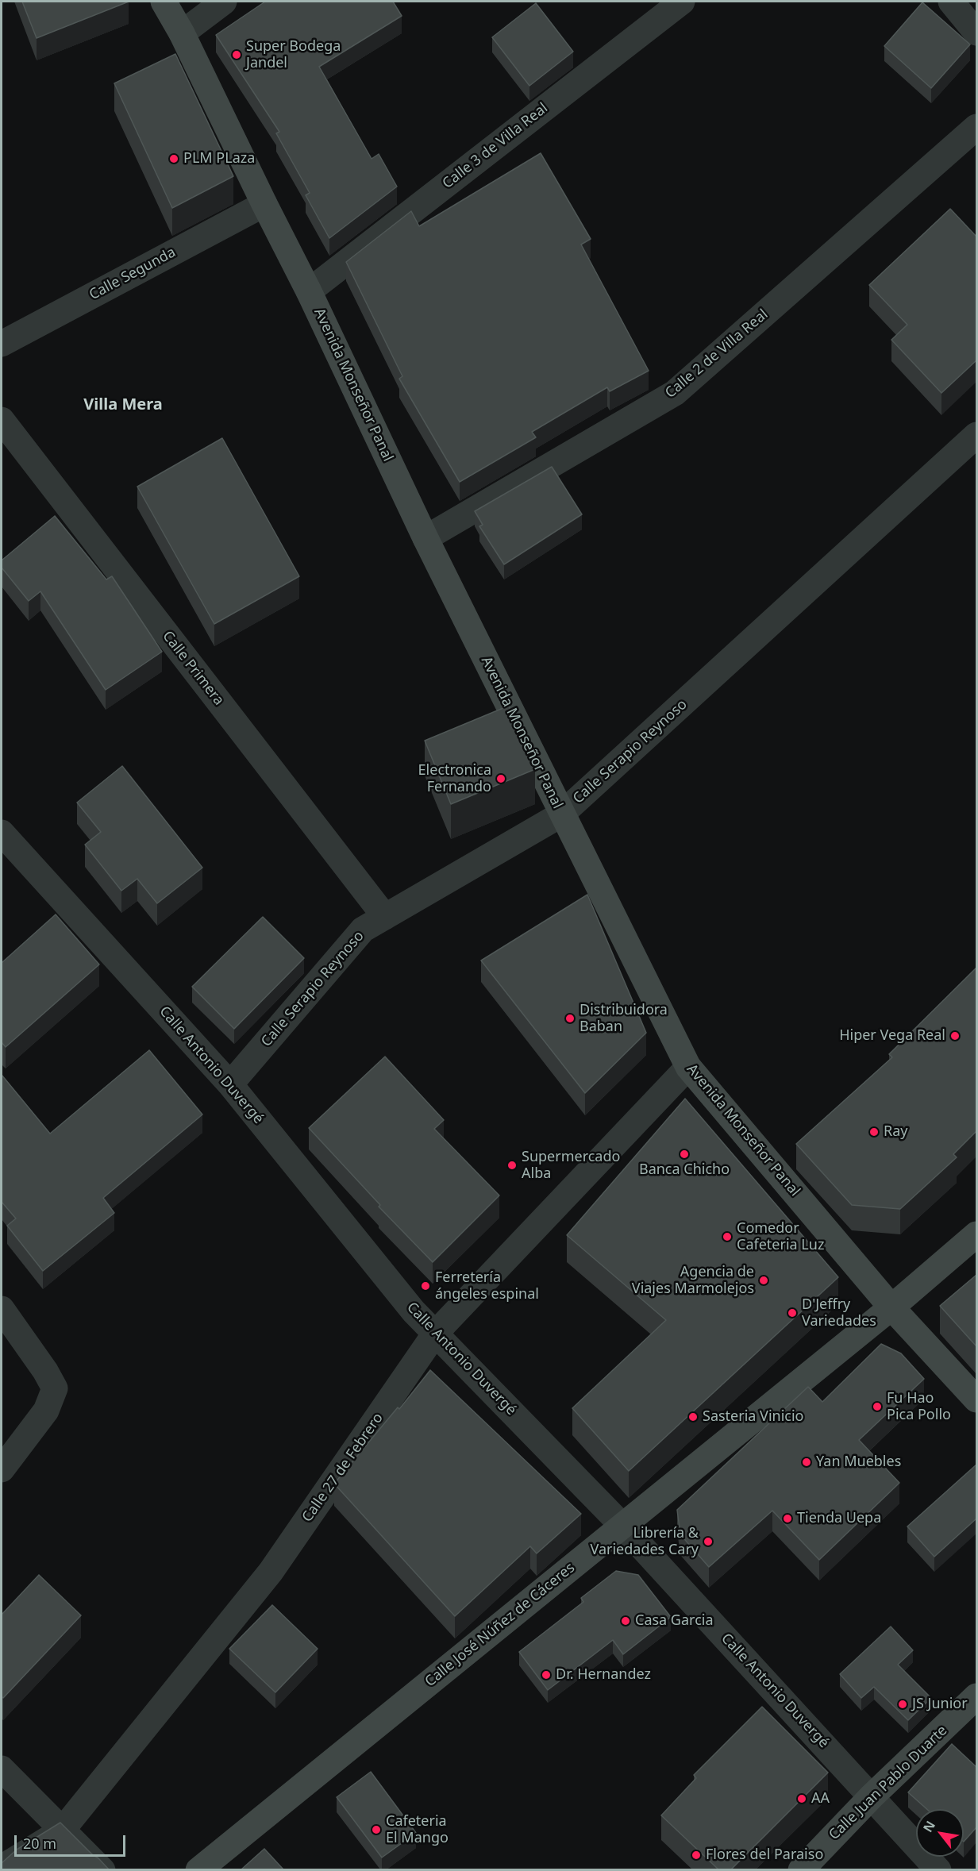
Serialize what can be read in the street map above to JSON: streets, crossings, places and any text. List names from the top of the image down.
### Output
{
  "streets": {
    "main road": ["Avenida Monseñor Panal", "Calle José Núñez de Cáceres", "Calle Juan Pablo Duarte"],
    "street": [
      "Calle 3 de Villa Real",
      "Calle Segunda",
      "Calle 2 de Villa Real",
      "Calle Primera",
      "Calle Serapio Reynoso",
      "Calle Antonio Duvergé",
      "Calle 27 de Febrero"
    ]
  },
  "crossings": [
    ["Calle 3 de Villa Real", "Avenida Monseñor Panal"],
    ["Calle Segunda", "Avenida Monseñor Panal"],
    ["Calle 2 de Villa Real", "Avenida Monseñor Panal"],
    ["Avenida Monseñor Panal", "Calle Serapio Reynoso"],
    ["Avenida Monseñor Panal", "Calle 27 de Febrero"],
    ["Avenida Monseñor Panal", "Calle José Núñez de Cáceres"],
    ["Calle Primera", "Calle Serapio Reynoso"],
    ["Calle Serapio Reynoso", "Calle Antonio Duvergé"],
    ["Calle Antonio Duvergé", "Calle 27 de Febrero"],
    ["Calle Antonio Duvergé", "Calle José Núñez de Cáceres"],
    ["Calle Antonio Duvergé", "Calle Juan Pablo Duarte"]
  ],
  "districts": ["Villa Mera"],
  "places": [
    "Super Bodega Jandel",
    "PLM PLaza",
    "Electronica Fernando",
    "Distribuidora Baban",
    "Hiper Vega Real",
    "Ray",
    "Banca Chicho",
    "Supermercado Alba",
    "Comedor Cafeteria Luz",
    "Agencia de Viajes Marmolejos",
    "Ferretería ángeles espinal",
    "D'Jeffry Variedades",
    "Fu Hao Pica Pollo",
    "Sasteria Vinicio",
    "Yan Muebles",
    "Tienda Uepa",
    "Librería & Variedades Cary",
    "Casa Garcia",
    "Dr. Hernandez",
    "JS Junior",
    "AA",
    "Cafeteria El Mango",
    "Flores del Paraiso"
  ],
  "scale_bar": "20 m",
  "north": "top left"
}
